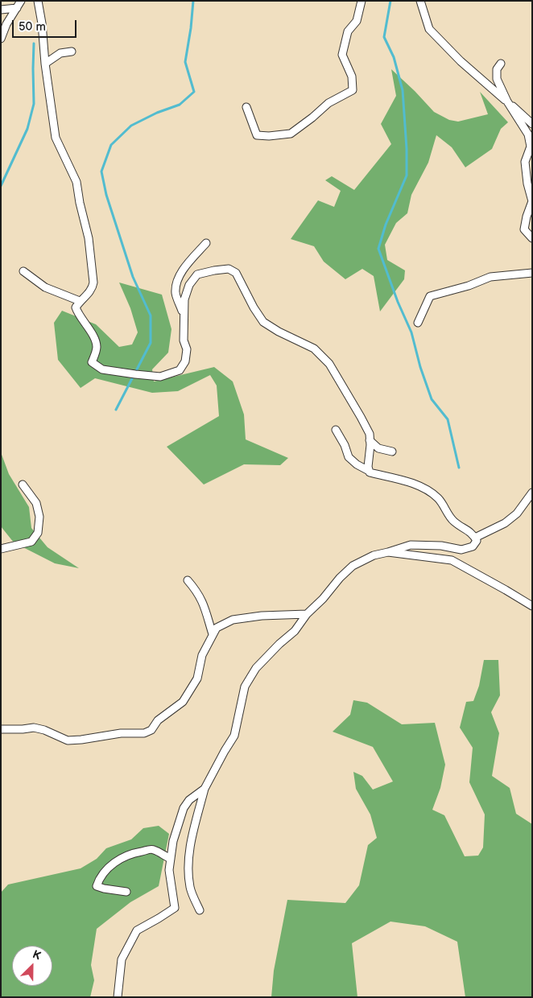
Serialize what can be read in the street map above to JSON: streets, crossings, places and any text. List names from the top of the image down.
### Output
{
  "scale_bar": "50 m",
  "north": "top right"
}
